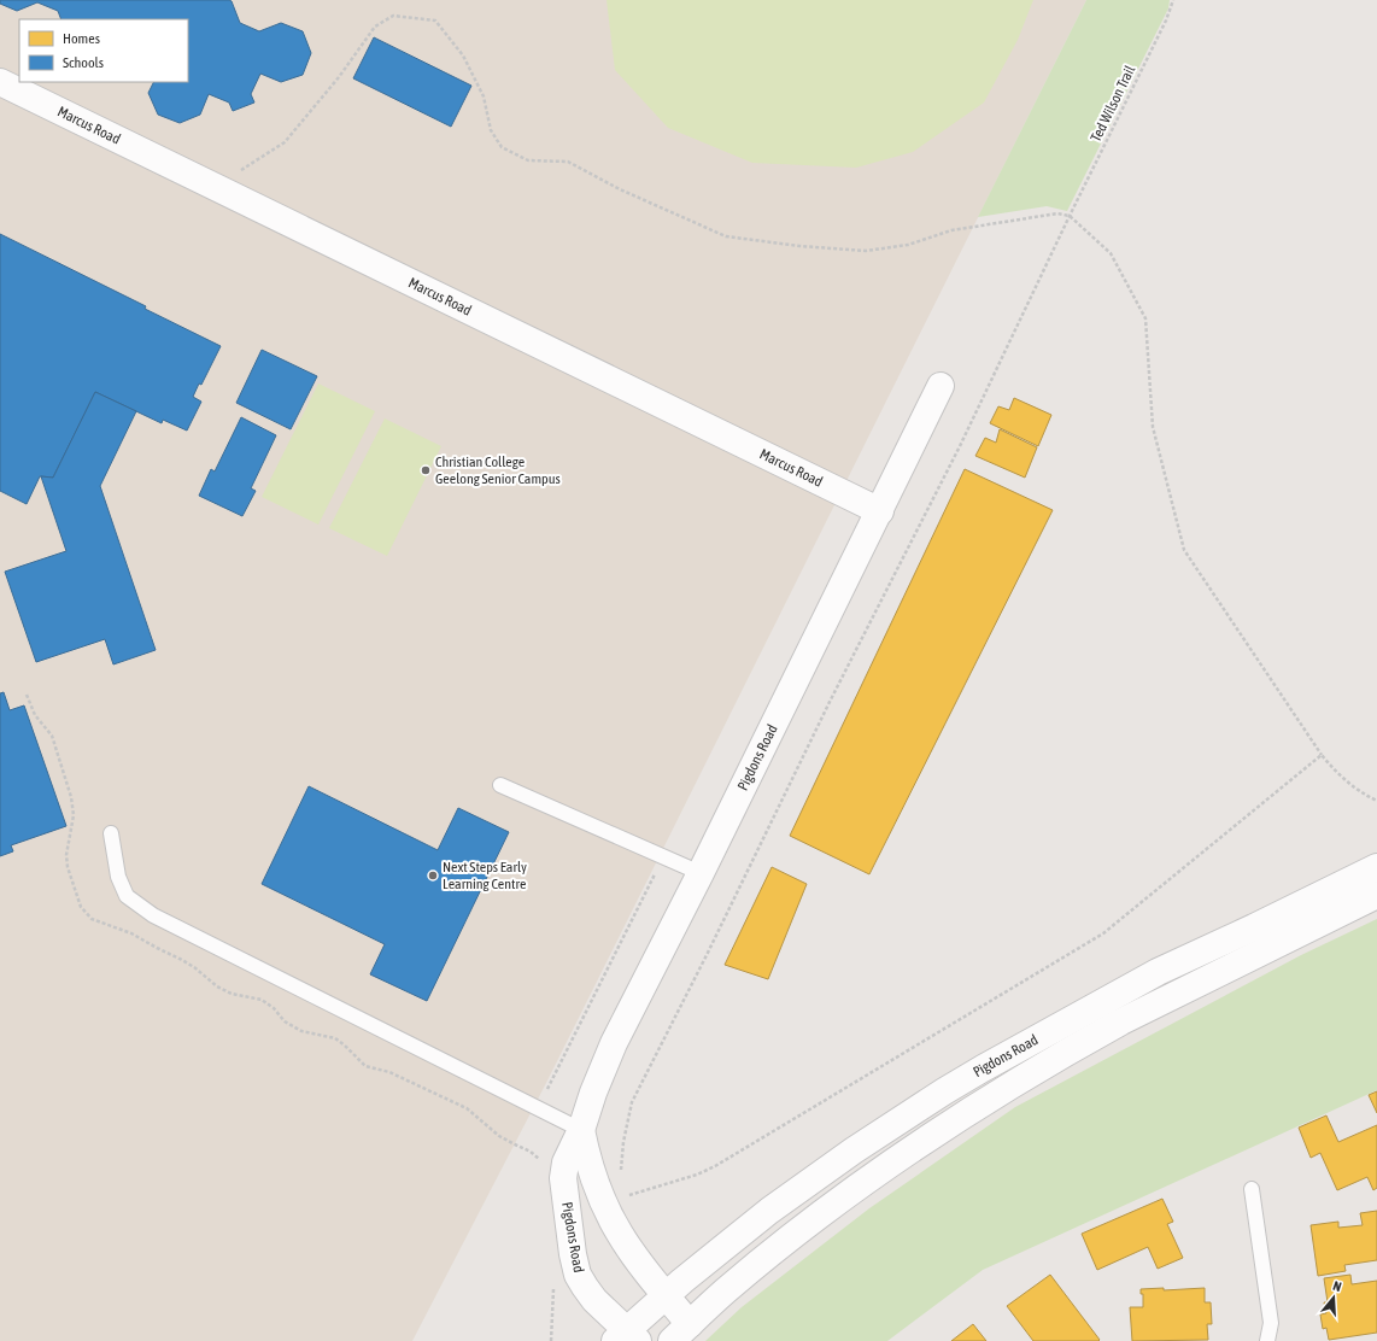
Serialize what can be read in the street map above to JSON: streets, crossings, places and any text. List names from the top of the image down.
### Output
{
  "streets": {
    "street": ["Marcus Road", "Pigdons Road"],
    "path": ["Ted Wilson Trail"]
  },
  "crossings": [
    ["Marcus Road", "Pigdons Road"]
  ],
  "places": ["Christian College Geelong Senior Campus", "Next Steps Early Learning Centre"],
  "legend": ["Homes", "Schools"],
  "north": "top"
}
